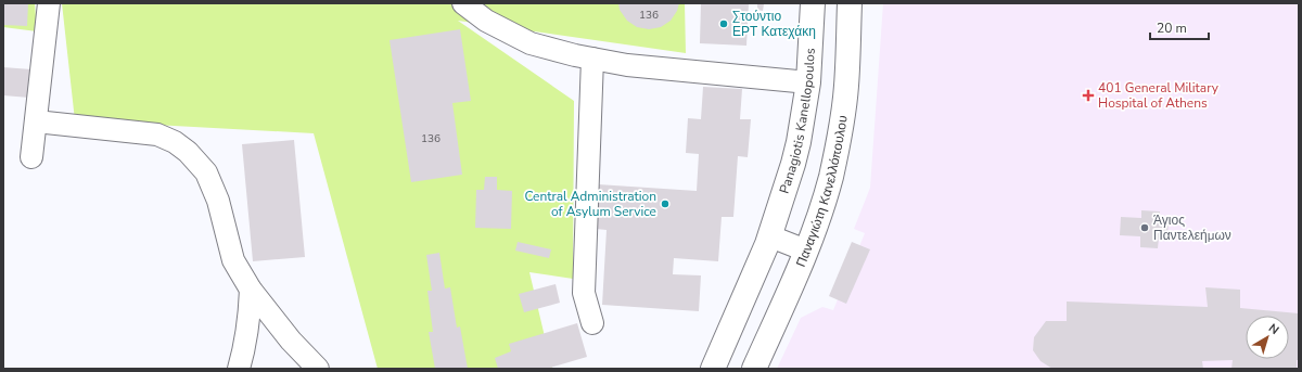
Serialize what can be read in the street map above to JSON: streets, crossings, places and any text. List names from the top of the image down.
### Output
{
  "streets": {
    "main road": ["Panagiotis Kanellopoulos", "Παναγιώτη Κανελλόπουλου"]
  },
  "places": {
    "other": ["Στούντιο ΕΡΤ Κατεχάκη", "Central Administration of Asylum Service", "Άγιος Παντελεήμων"],
    "health": ["401 General Military Hospital of Athens"]
  },
  "house_numbers": ["136", "136"],
  "scale_bar": "20 m",
  "north": "top right"
}
